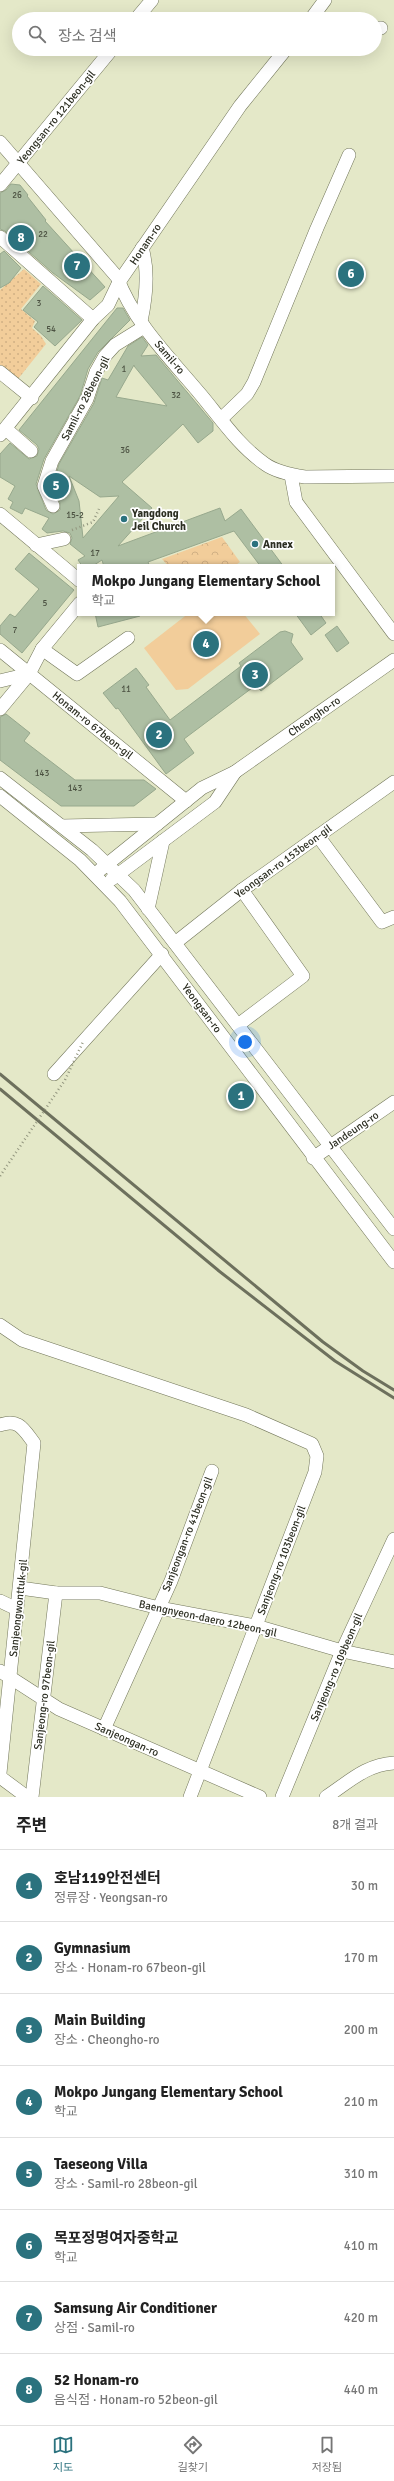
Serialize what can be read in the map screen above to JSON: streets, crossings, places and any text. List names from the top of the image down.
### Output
{
  "streets": {
    "street": [
      "Yeongsan-ro 121beon-gil",
      "Honam-ro",
      "Samil-ro",
      "Samil-ro 28beon-gil",
      "Cheongho-ro",
      "Honam-ro 67beon-gil",
      "Yeongsan-ro 153beon-gil",
      "Yeongsan-ro",
      "Jandeung-ro",
      "Sanjeongan-ro 41beon-gil",
      "Sanjeong-ro 103beon-gil",
      "Sanjeongwonttuk-gil",
      "Baengnyeon-daero 12beon-gil",
      "Sanjeong-ro 109beon-gil",
      "Sanjeong-ro 97beon-gil",
      "Sanjeongan-ro"
    ]
  },
  "crossings": [
    ["Yeongsan-ro 121beon-gil", "Samil-ro"],
    ["Honam-ro", "Samil-ro"],
    ["Samil-ro", "Samil-ro 28beon-gil"],
    ["Cheongho-ro", "Honam-ro 67beon-gil"],
    ["Cheongho-ro", "Yeongsan-ro"],
    ["Yeongsan-ro 153beon-gil", "Yeongsan-ro"],
    ["Yeongsan-ro", "Jandeung-ro"],
    ["Sanjeongan-ro 41beon-gil", "Baengnyeon-daero 12beon-gil"],
    ["Sanjeongan-ro 41beon-gil", "Sanjeongan-ro"],
    ["Sanjeong-ro 103beon-gil", "Baengnyeon-daero 12beon-gil"],
    ["Sanjeong-ro 103beon-gil", "Sanjeongan-ro"],
    ["Sanjeongwonttuk-gil", "Baengnyeon-daero 12beon-gil"],
    ["Sanjeongwonttuk-gil", "Sanjeongan-ro"],
    ["Baengnyeon-daero 12beon-gil", "Sanjeong-ro 109beon-gil"],
    ["Baengnyeon-daero 12beon-gil", "Sanjeong-ro 97beon-gil"],
    ["Sanjeong-ro 97beon-gil", "Sanjeongan-ro"]
  ],
  "places": ["Yangdong Jeil Church", "Annex"],
  "house_numbers": [
    "26",
    "22",
    "3",
    "54",
    "1",
    "32",
    "36",
    "15-2",
    "17",
    "5",
    "7",
    "11",
    "143",
    "143"
  ],
  "page": {
    "search": "장소 검색",
    "pins": [
      "8",
      "7",
      "6",
      "5",
      "4",
      "3",
      "2",
      "1"
    ],
    "popup": ["Mokpo Jungang Elementary School", "학교"],
    "heading": ["주변", "8개 결과"],
    "list": [
      {
        "mark": "1",
        "name": "호남119안전센터",
        "note": "정류장 · Yeongsan-ro",
        "value": "30 m"
      },
      {
        "mark": "2",
        "name": "Gymnasium",
        "note": "장소 · Honam-ro 67beon-gil",
        "value": "170 m"
      },
      {
        "mark": "3",
        "name": "Main Building",
        "note": "장소 · Cheongho-ro",
        "value": "200 m"
      },
      {
        "mark": "4",
        "name": "Mokpo Jungang Elementary School",
        "note": "학교",
        "value": "210 m"
      },
      {
        "mark": "5",
        "name": "Taeseong Villa",
        "note": "장소 · Samil-ro 28beon-gil",
        "value": "310 m"
      },
      {
        "mark": "6",
        "name": "목포정명여자중학교",
        "note": "학교",
        "value": "410 m"
      },
      {
        "mark": "7",
        "name": "Samsung Air Conditioner",
        "note": "상점 · Samil-ro",
        "value": "420 m"
      },
      {
        "mark": "8",
        "name": "52 Honam-ro",
        "note": "음식점 · Honam-ro 52beon-gil",
        "value": "440 m"
      }
    ],
    "nav": ["지도", "길찾기", "저장됨"]
  }
}
